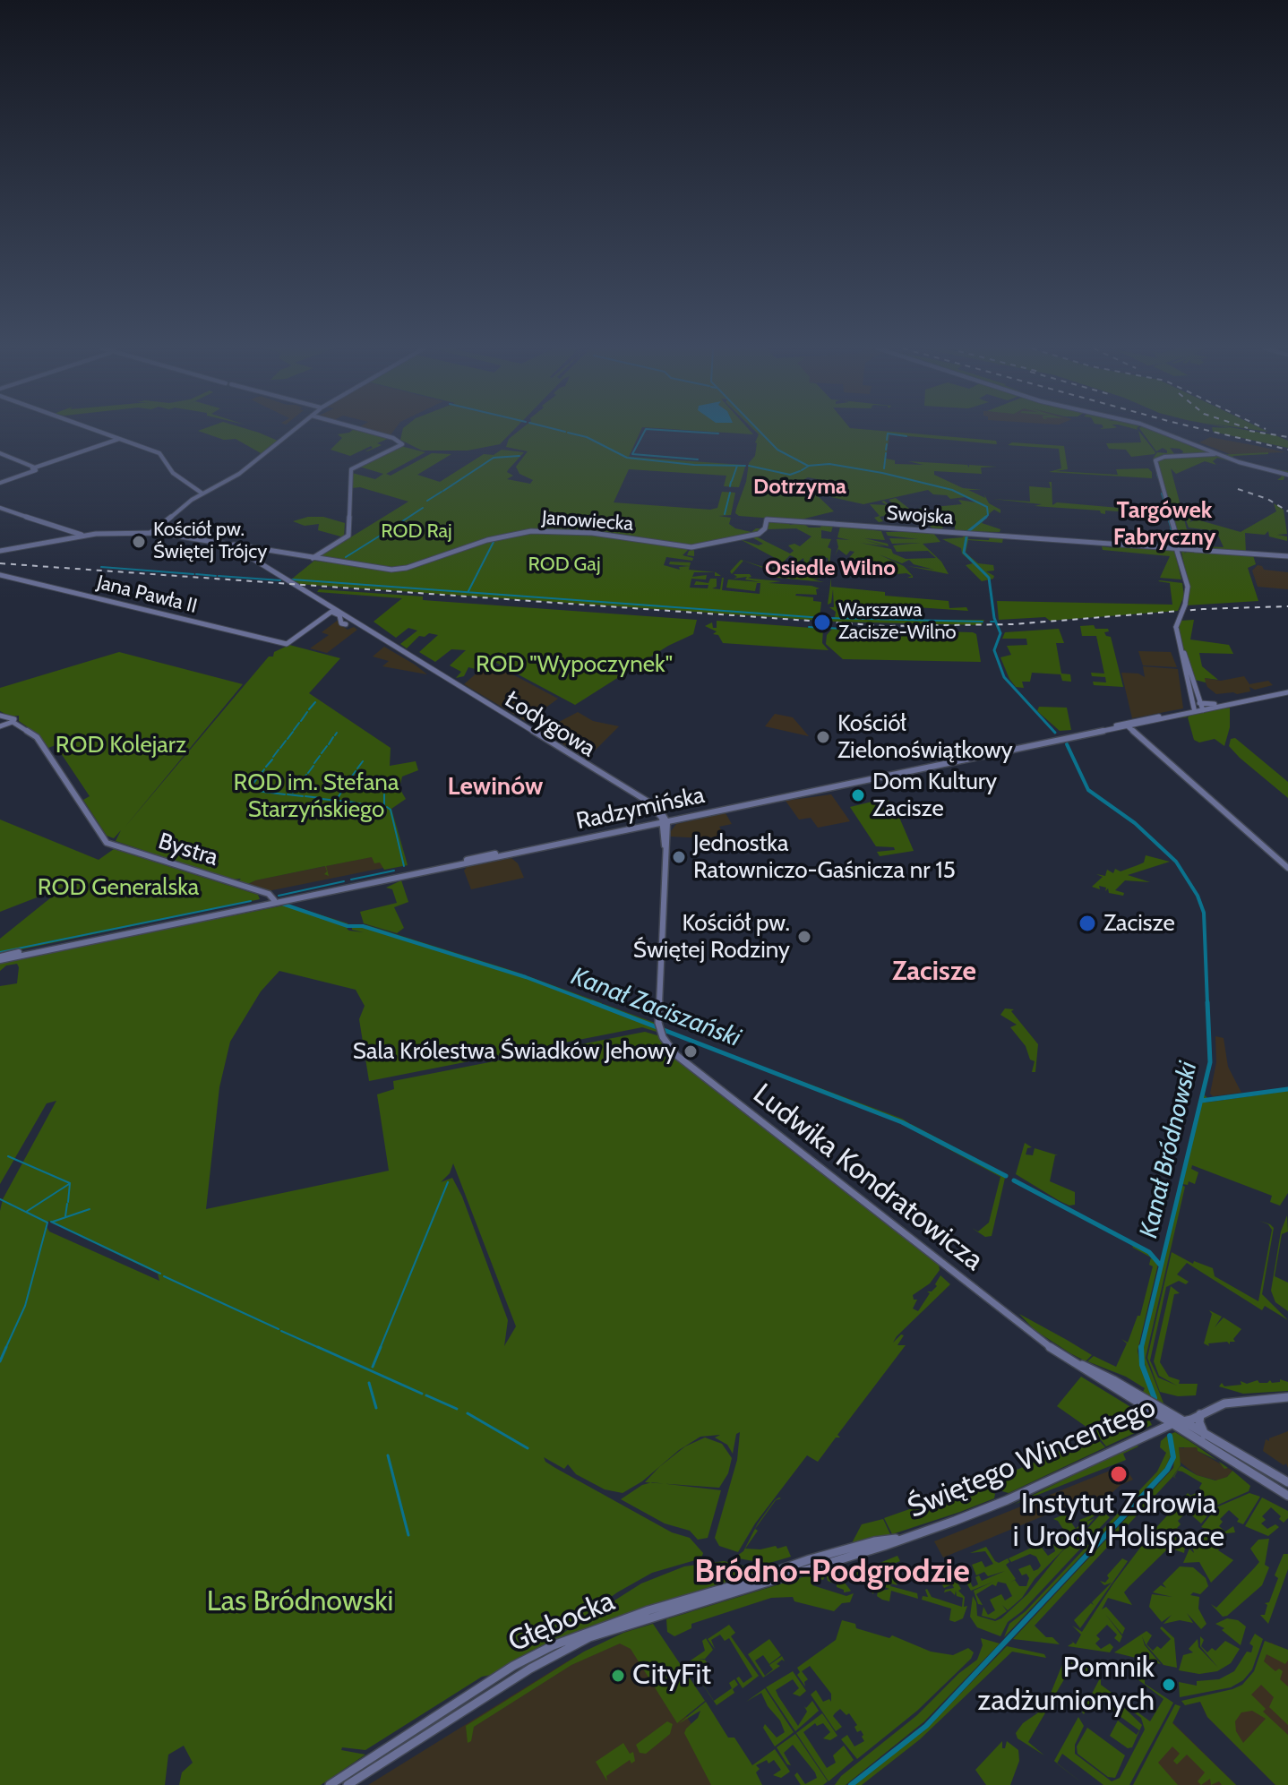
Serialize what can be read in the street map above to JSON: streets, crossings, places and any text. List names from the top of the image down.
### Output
{
  "streets": {
    "street": [
      "Swojska",
      "Janowiecka",
      "Jana Pawła II",
      "Łodygowa",
      "Radzymińska",
      "Bystra",
      "Ludwika Kondratowicza",
      "Świętego Wincentego",
      "Głębocka"
    ]
  },
  "crossings": [
    ["Swojska", "Janowiecka"],
    ["Janowiecka", "Łodygowa"],
    ["Jana Pawła II", "Łodygowa"],
    ["Łodygowa", "Radzymińska"],
    ["Łodygowa", "Ludwika Kondratowicza"],
    ["Radzymińska", "Bystra"],
    ["Radzymińska", "Ludwika Kondratowicza"],
    ["Ludwika Kondratowicza", "Świętego Wincentego"],
    ["Świętego Wincentego", "Głębocka"]
  ],
  "districts": [
    "Dotrzyma",
    "Targówek Fabryczny",
    "Osiedle Wilno",
    "Lewinów",
    "Zacisze",
    "Bródno-Podgrodzie"
  ],
  "water": ["Kanał Zaciszański", "Kanał Bródnowski"],
  "parks": [
    "ROD Raj",
    "ROD Gaj",
    "ROD \"Wypoczynek\"",
    "ROD Kolejarz",
    "ROD im. Stefana Starzyńskiego",
    "ROD Generalska",
    "Las Bródnowski"
  ],
  "places": [
    "Kościół pw. Świętej Trójcy",
    "Warszawa Zacisze-Wilno",
    "Kościół Zielonoświątkowy",
    "Dom Kultury Zacisze",
    "Jednostka Ratowniczo-Gaśnicza nr 15",
    "Zacisze",
    "Kościół pw. Świętej Rodziny",
    "Sala Królestwa Świadków Jehowy",
    "Instytut Zdrowia i Urody Holispace",
    "CityFit",
    "Pomnik zadżumionych"
  ]
}
